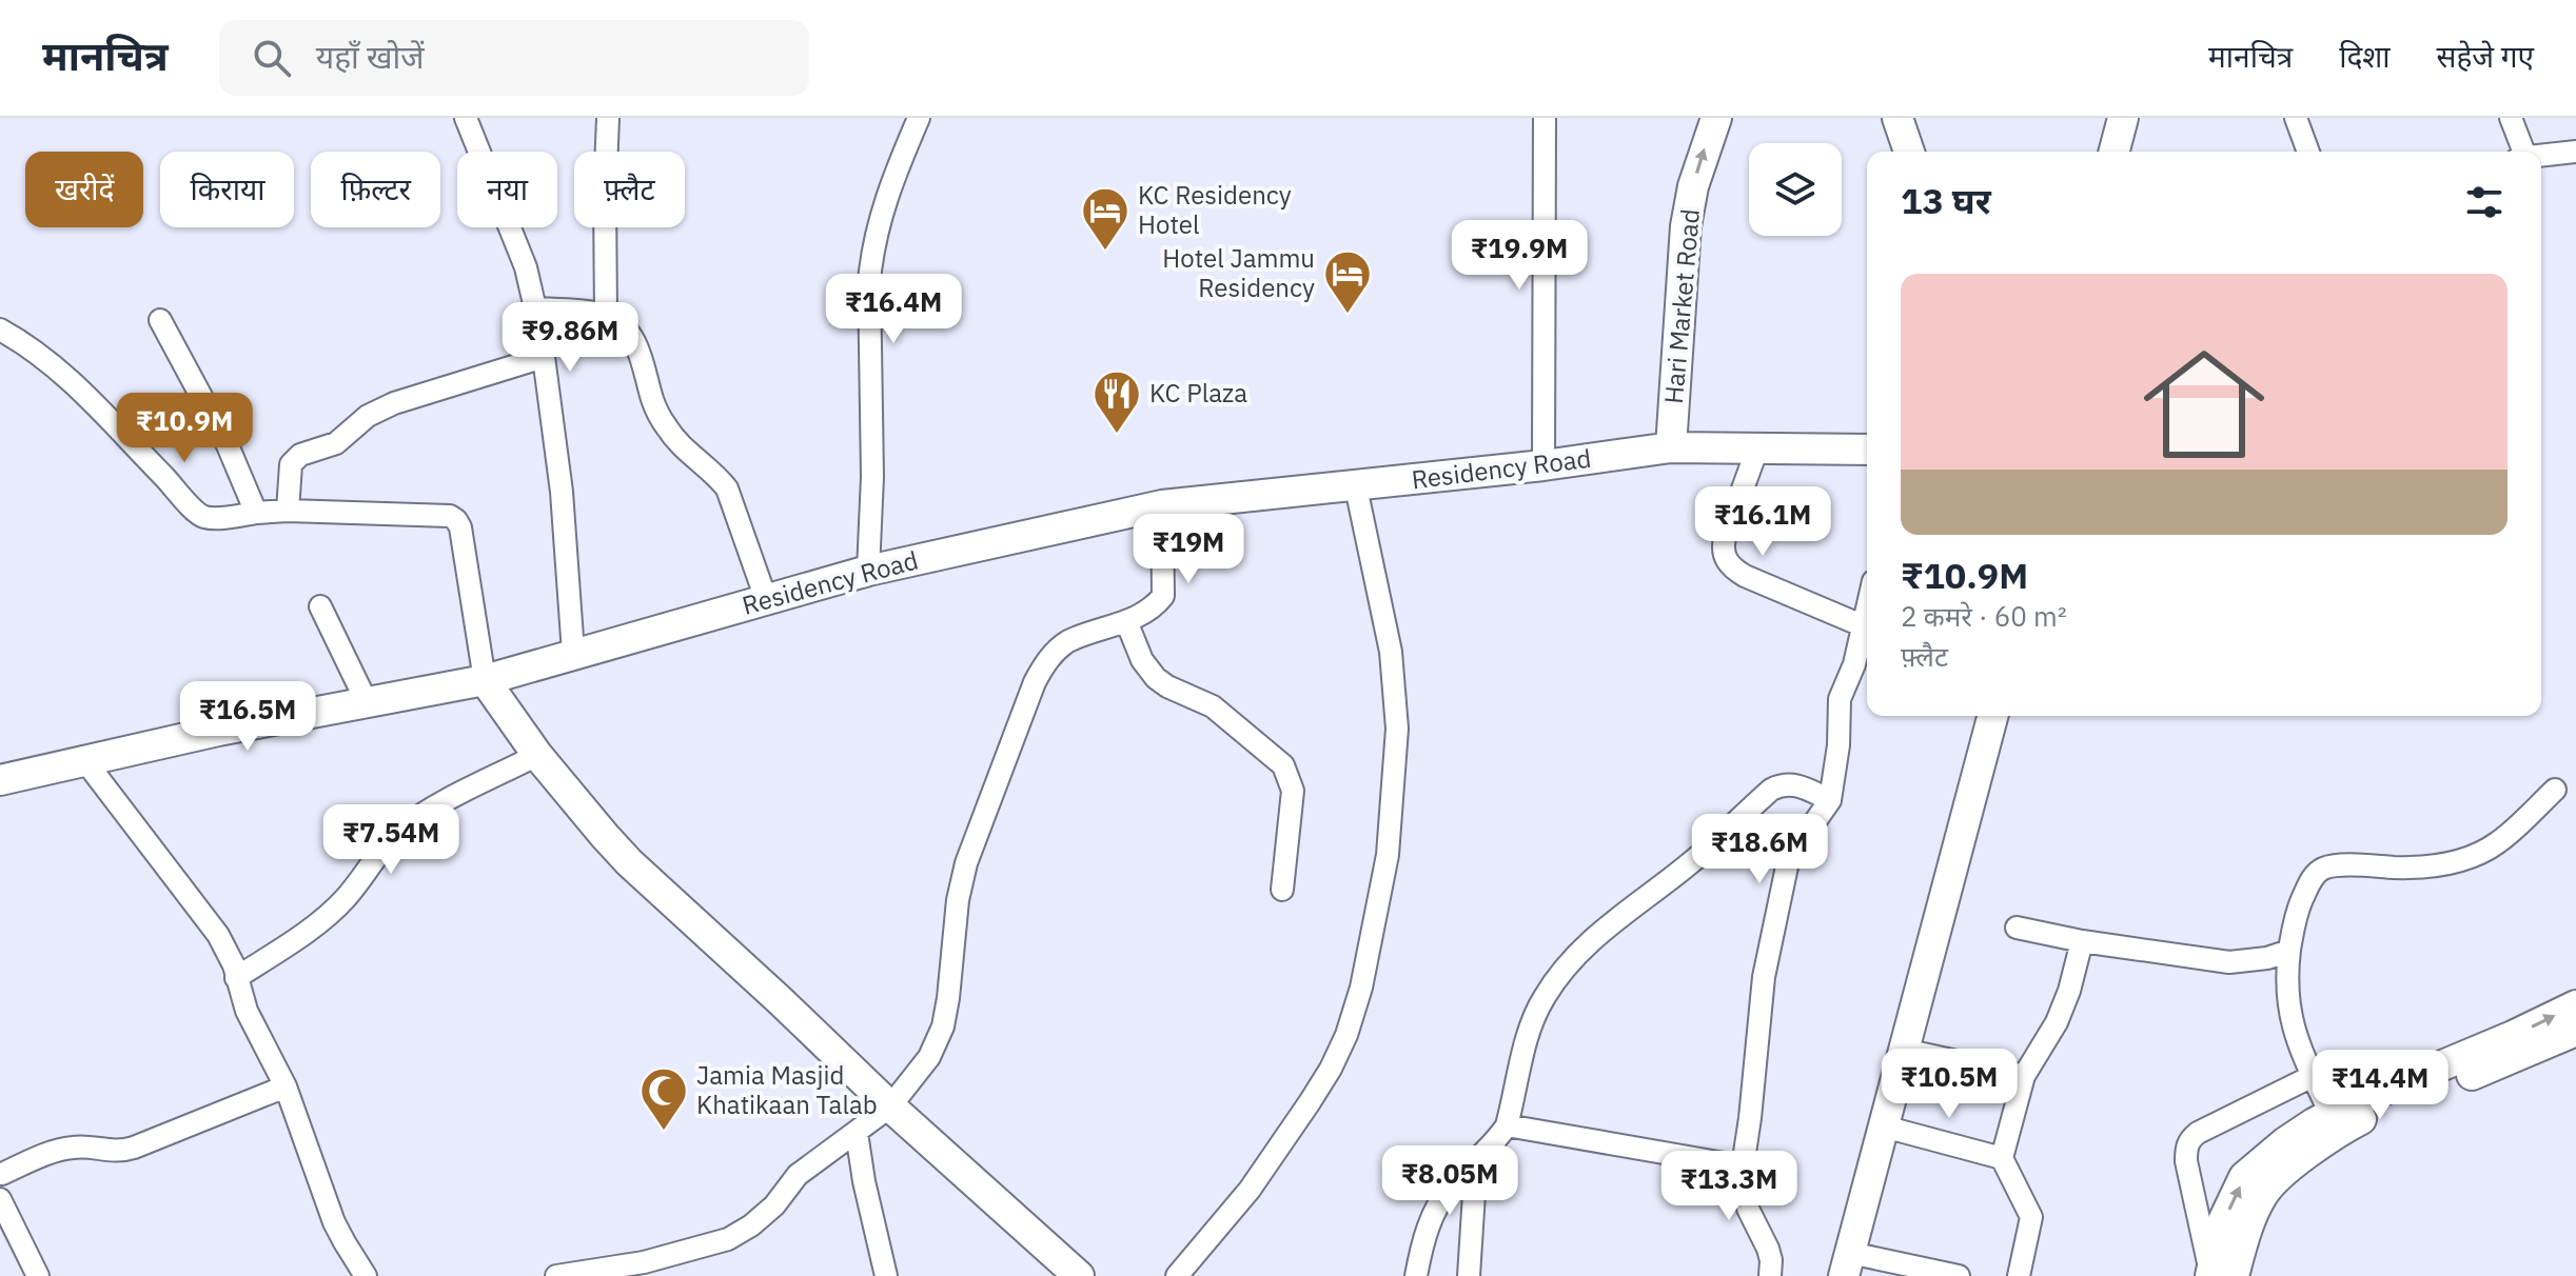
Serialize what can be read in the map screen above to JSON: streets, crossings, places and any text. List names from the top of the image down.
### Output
{
  "streets": {
    "street": ["Hari Market Road", "Residency Road"]
  },
  "crossings": [
    ["Hari Market Road", "Residency Road"]
  ],
  "places": {
    "hotel": ["KC Residency Hotel", "Hotel Jammu Residency"],
    "restaurant": ["KC Plaza"],
    "mosque": ["Jamia Masjid Khatikaan Talab"]
  },
  "page": {
    "header": "मानचित्र",
    "search": "यहाँ खोजें",
    "nav": ["मानचित्र", "दिशा", "सहेजे गए"],
    "chip": [
      "खरीदें",
      "किराया",
      "फ़िल्टर",
      "नया",
      "फ़्लैट"
    ],
    "heading": "13 घर",
    "price": [
      "₹19.9M",
      "₹16.4M",
      "₹9.86M",
      "₹10.9M",
      "₹16.1M",
      "₹19M",
      "₹16.5M",
      "₹7.54M",
      "₹18.6M",
      "₹10.5M",
      "₹14.4M",
      "₹8.05M",
      "₹13.3M"
    ],
    "list": [
      {
        "name": "₹10.9M",
        "note": "2 कमरे · 60 m² · फ़्लैट"
      }
    ]
  }
}
